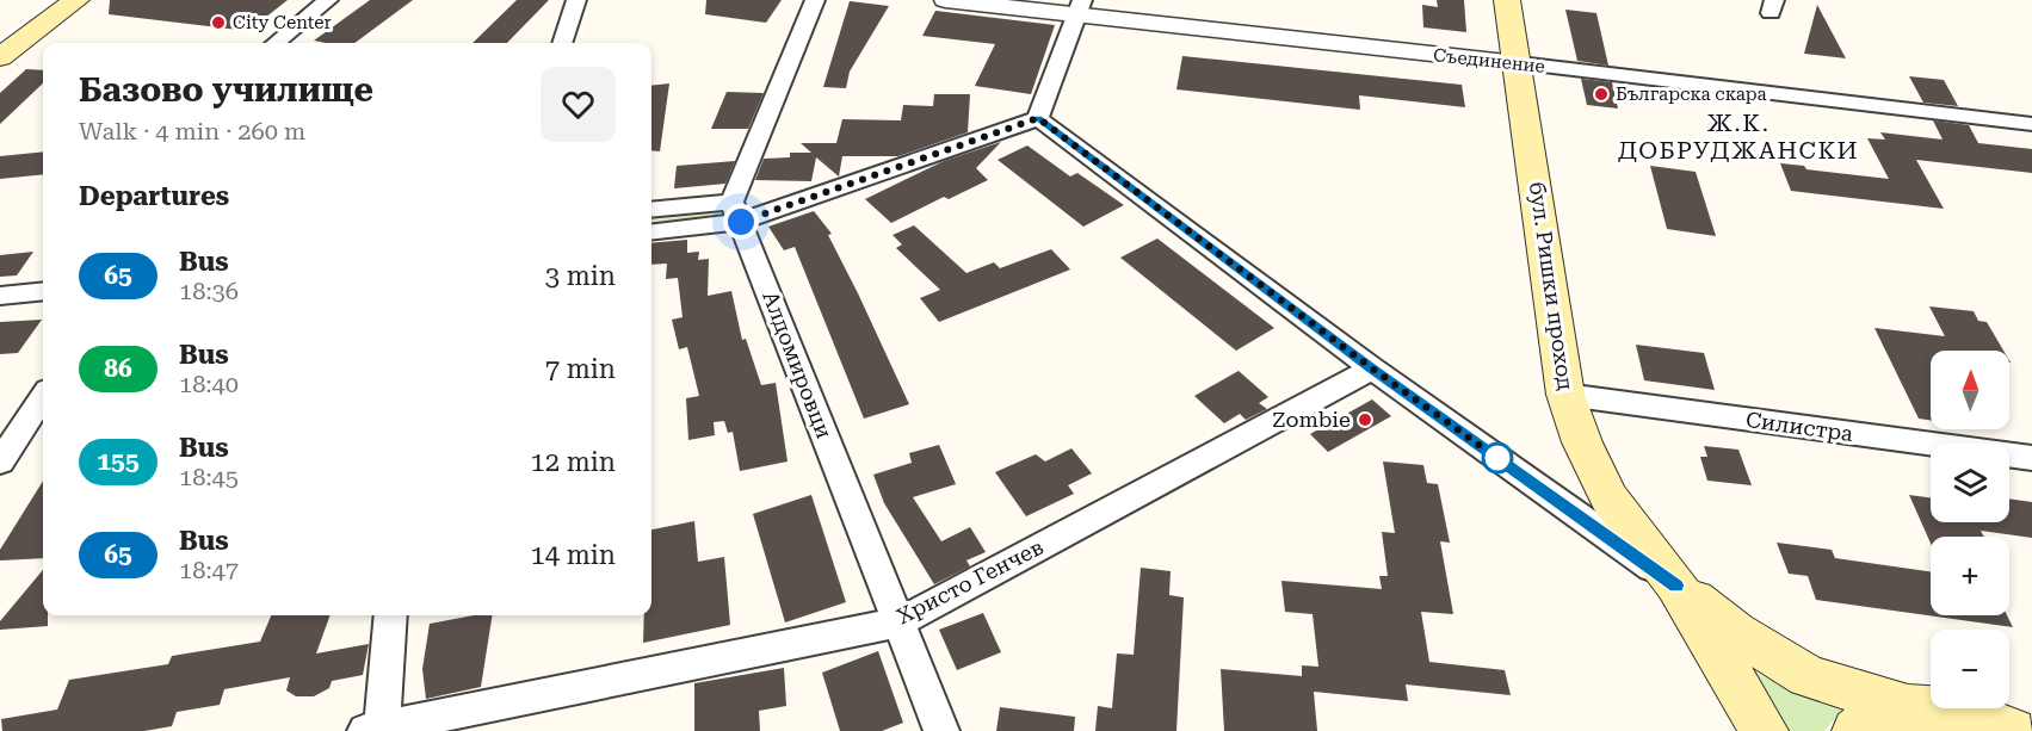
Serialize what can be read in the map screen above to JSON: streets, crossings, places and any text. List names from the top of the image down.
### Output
{
  "streets": {
    "main road": ["бул. Ришки проход"],
    "street": [
      "Съединение",
      "Алдомировци",
      "Силистра",
      "Христо Генчев"
    ]
  },
  "crossings": [
    ["Съединение", "бул. Ришки проход"],
    ["бул. Ришки проход", "Силистра"],
    ["Алдомировци", "Христо Генчев"]
  ],
  "districts": ["Ж.К. ДОБРУДЖАНСКИ"],
  "places": ["City Center", "Българска скара", "Zombie"],
  "lines": ["bus line 65"],
  "north": "top",
  "page": {
    "heading": [
      ["Базово училище", "Walk · 4 min · 260 m"],
      "Departures"
    ],
    "list": [
      {
        "mark": "65",
        "name": "Bus",
        "note": "18:36",
        "value": "3 min"
      },
      {
        "mark": "86",
        "name": "Bus",
        "note": "18:40",
        "value": "7 min"
      },
      {
        "mark": "155",
        "name": "Bus",
        "note": "18:45",
        "value": "12 min"
      },
      {
        "mark": "65",
        "name": "Bus",
        "note": "18:47",
        "value": "14 min"
      }
    ],
    "map_buttons": ["+", "−"]
  }
}
